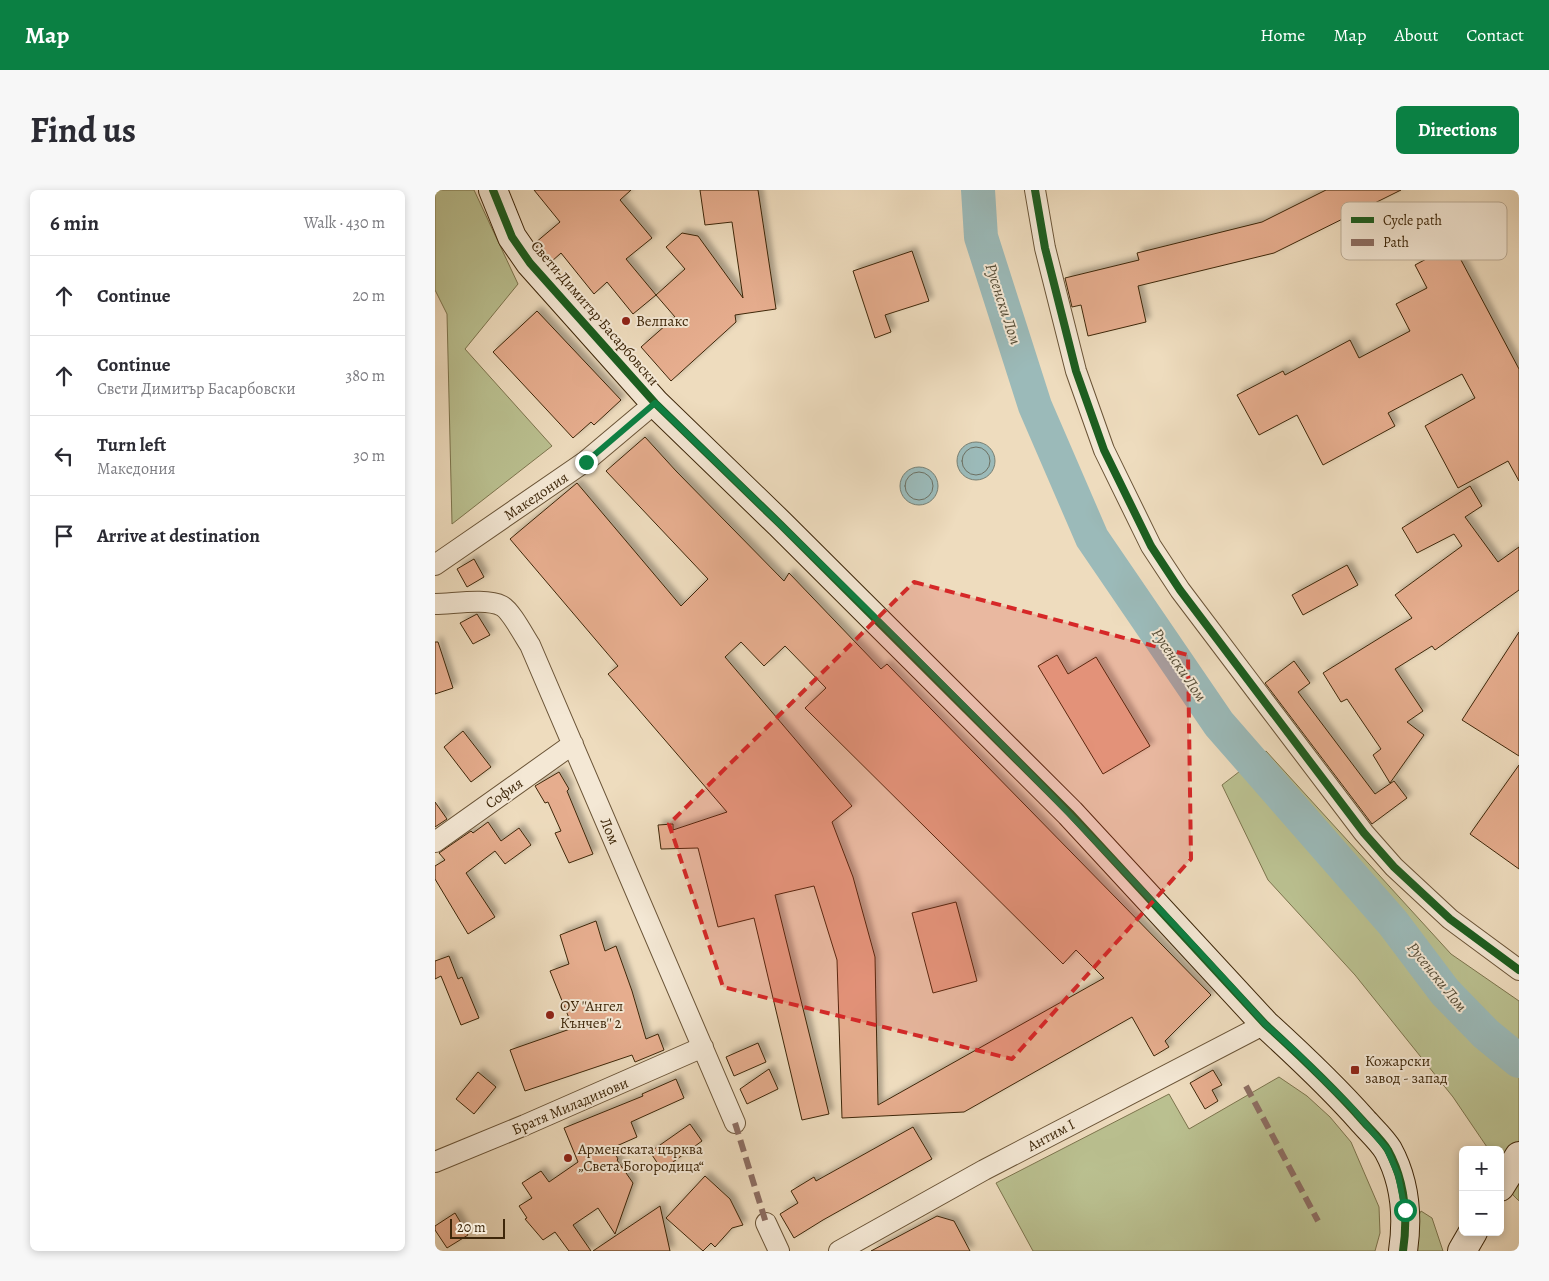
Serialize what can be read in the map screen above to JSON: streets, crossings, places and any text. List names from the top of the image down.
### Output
{
  "streets": {
    "street": [
      "Свети Димитър Басарбовски",
      "Македония",
      "София",
      "Лом",
      "Братя Миладинови",
      "Антим I"
    ]
  },
  "crossings": [
    ["Свети Димитър Басарбовски", "Македония"],
    ["Свети Димитър Басарбовски", "Антим I"],
    ["София", "Лом"],
    ["Лом", "Братя Миладинови"]
  ],
  "water": ["Русенски Лом"],
  "places": {
    "other": ["Велпакс", "ОУ ''Ангел Кънчев'' 2", "Арменската църква „Света Богородица“"],
    "transit": ["Кожарски завод - запад"]
  },
  "legend": ["Cycle path", "Path"],
  "scale_bar": "20 m",
  "page": {
    "header": "Map",
    "nav": [
      "Home",
      "Map",
      "About",
      "Contact"
    ],
    "title": "Find us",
    "buttons": "Directions",
    "heading": ["6 min", "Walk · 430 m"],
    "list": [
      ["Continue", "20 m"],
      ["Continue", "Свети Димитър Басарбовски", "380 m"],
      ["Turn left", "Македония", "30 m"],
      "Arrive at destination"
    ],
    "map_buttons": ["+", "−"],
    "scale": "20 m"
  }
}
